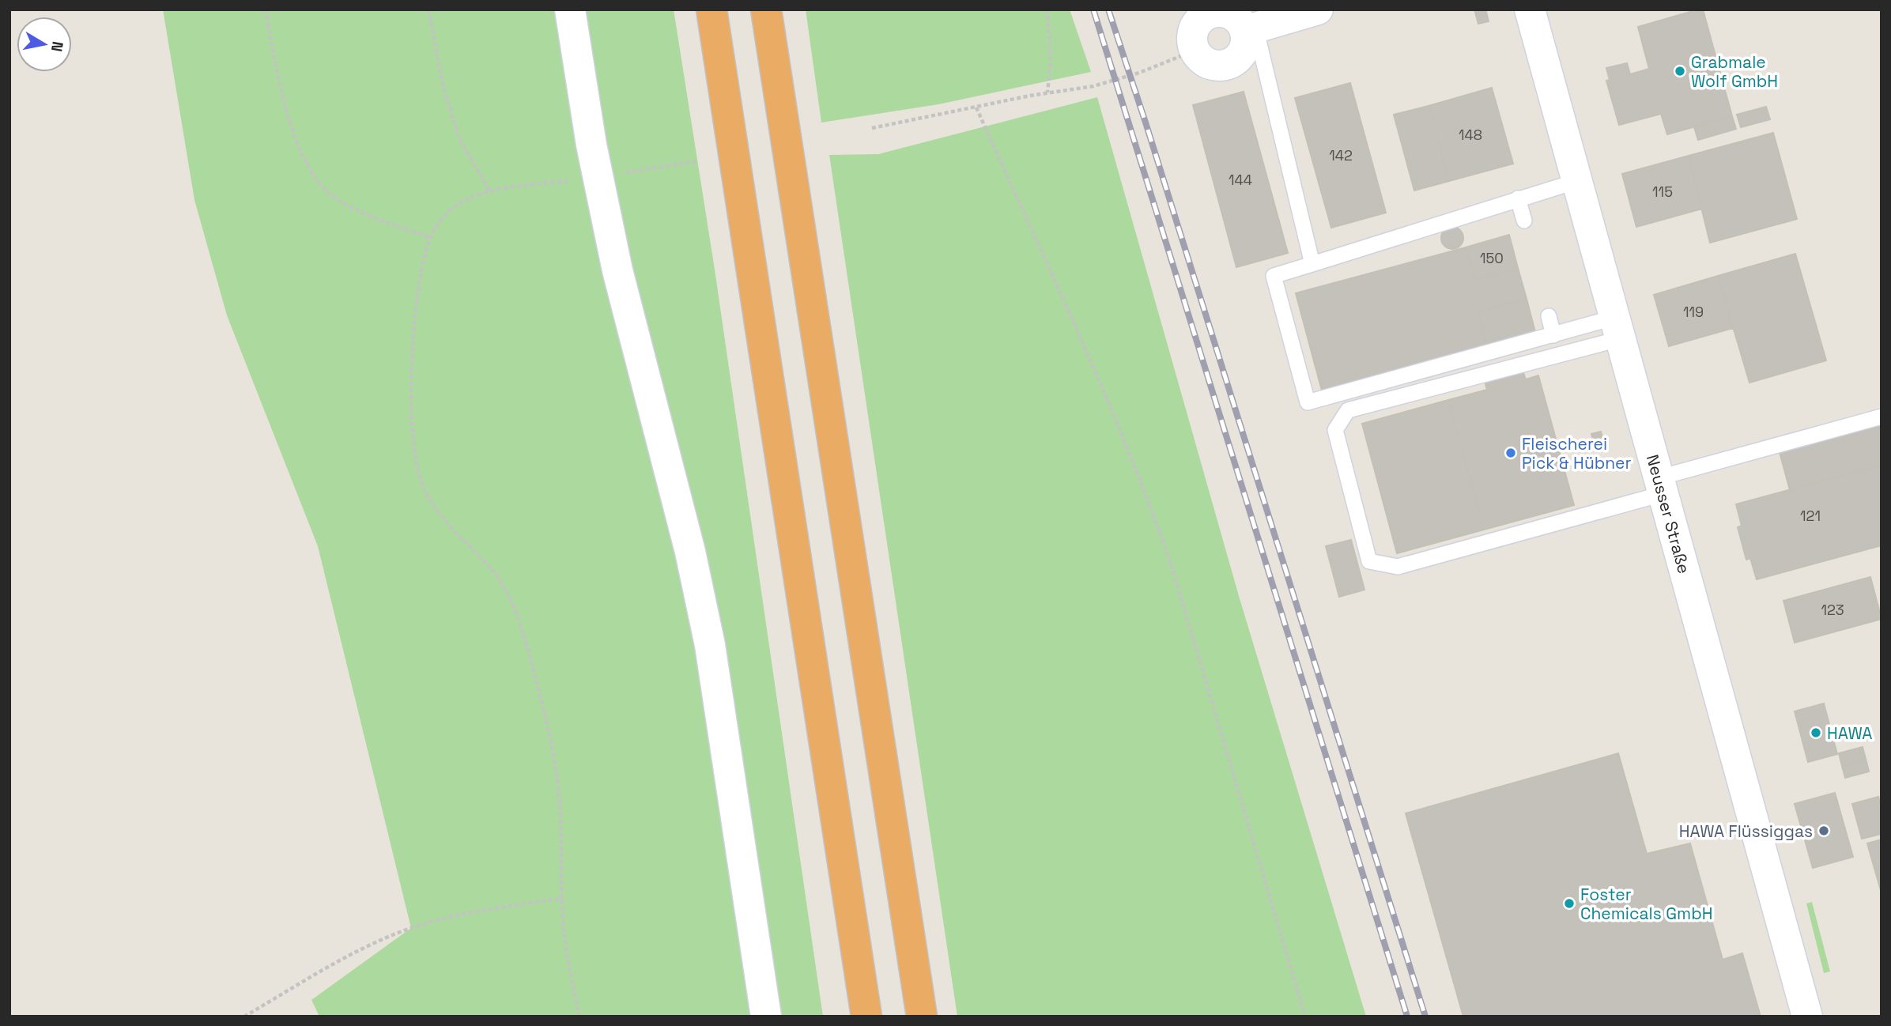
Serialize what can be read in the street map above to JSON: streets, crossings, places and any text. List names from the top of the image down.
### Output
{
  "streets": {
    "street": ["Neusser Straße"]
  },
  "places": [
    "Grabmale Wolf GmbH",
    "Fleischerei Pick & Hübner",
    "HAWA",
    "HAWA Flüssiggas",
    "Foster Chemicals GmbH"
  ],
  "house_numbers": [
    "148",
    "142",
    "144",
    "115",
    "150",
    "119",
    "121",
    "123"
  ],
  "north": "right"
}
